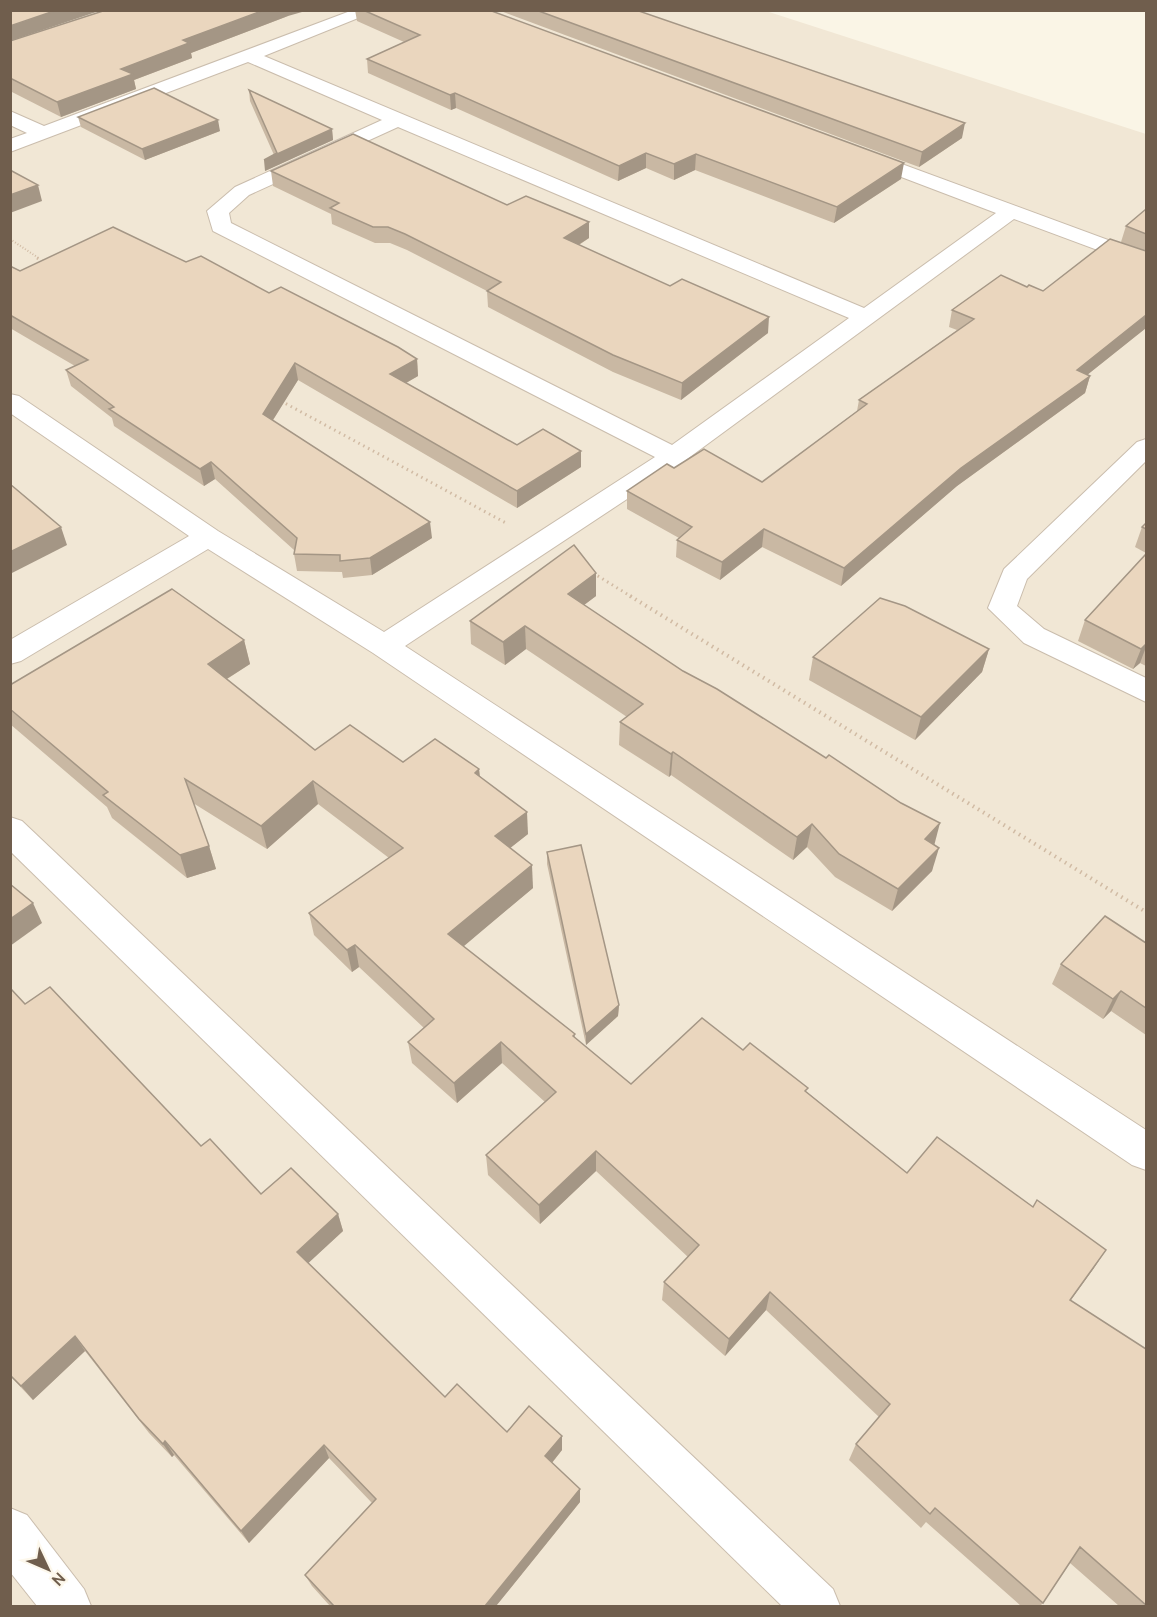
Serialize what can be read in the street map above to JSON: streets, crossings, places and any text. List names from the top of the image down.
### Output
{
  "north": "bottom right"
}
